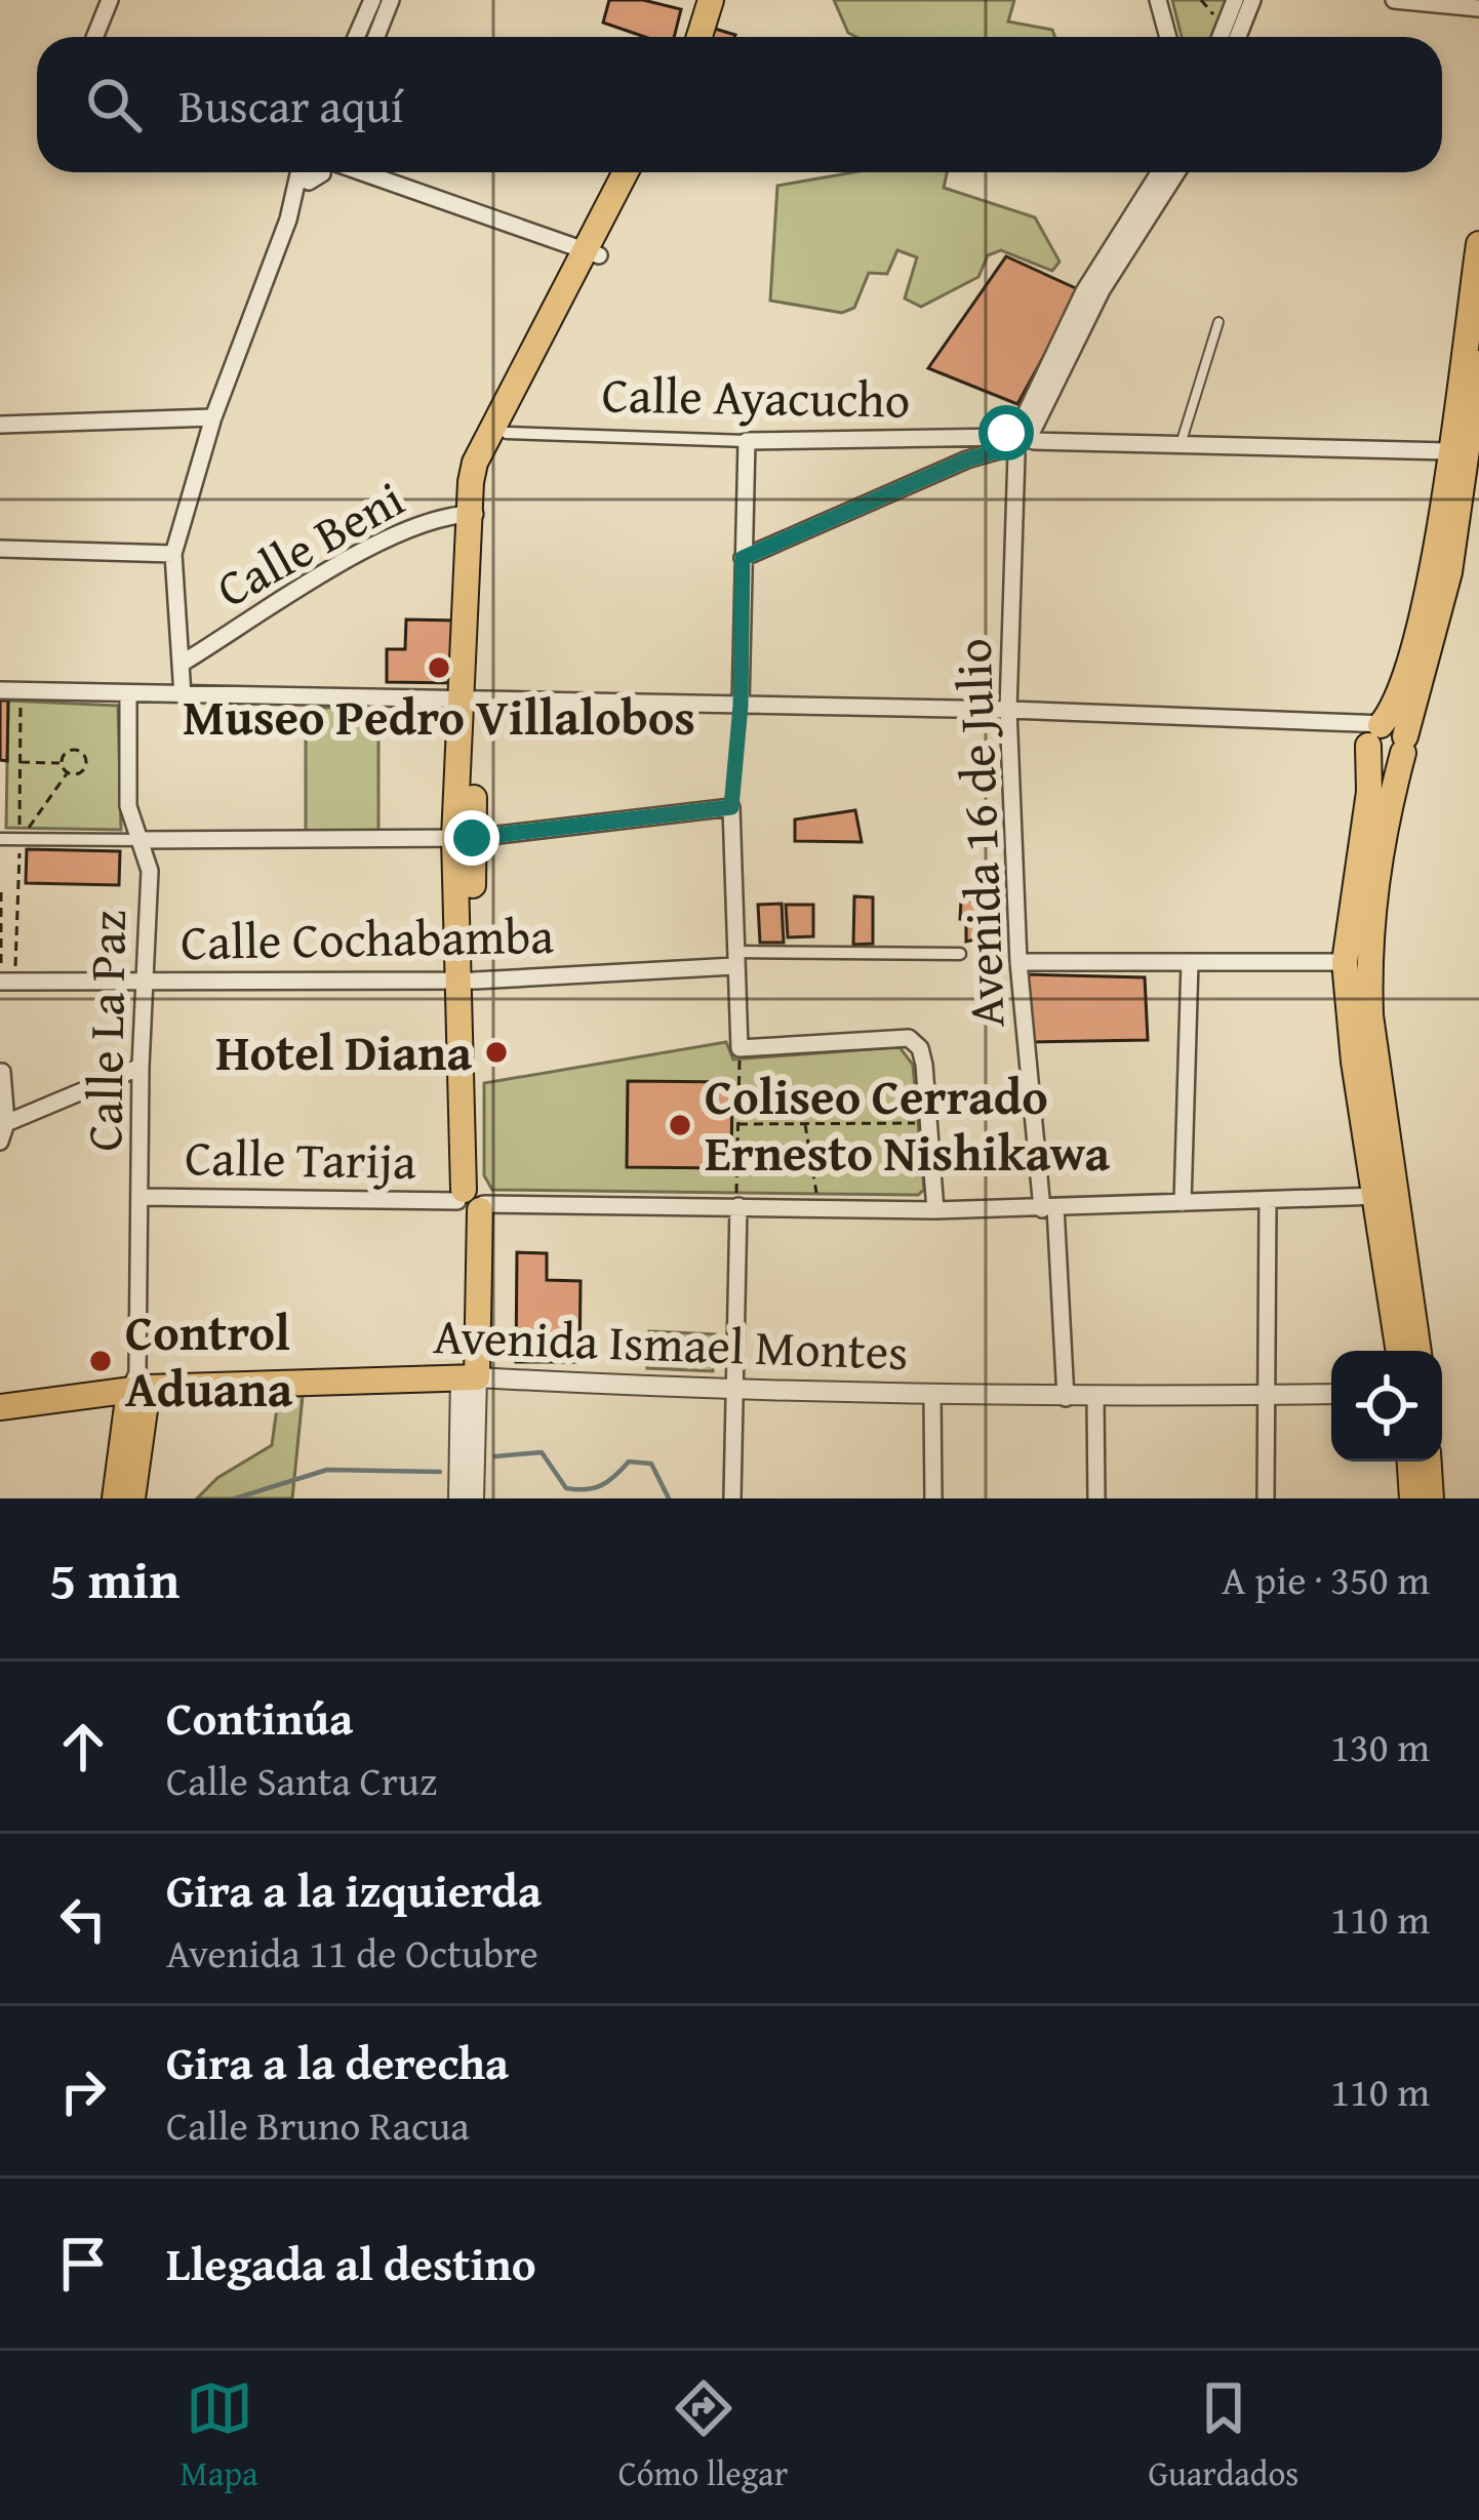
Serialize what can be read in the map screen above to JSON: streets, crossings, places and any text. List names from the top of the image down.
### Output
{
  "streets": {
    "main road": ["Avenida Ismael Montes"],
    "street": [
      "Calle Ayacucho",
      "Calle Beni",
      "Avenida 16 de Julio",
      "Calle Cochabamba",
      "Calle La Paz",
      "Calle Tarija"
    ]
  },
  "crossings": [
    ["Calle Ayacucho", "Avenida 16 de Julio"],
    ["Avenida 16 de Julio", "Calle Tarija"],
    ["Avenida 16 de Julio", "Avenida Ismael Montes"],
    ["Calle Cochabamba", "Calle La Paz"],
    ["Calle La Paz", "Calle Tarija"],
    ["Calle La Paz", "Avenida Ismael Montes"]
  ],
  "places": [
    "Museo Pedro Villalobos",
    "Hotel Diana",
    "Coliseo Cerrado Ernesto Nishikawa",
    "Control Aduana"
  ],
  "page": {
    "search": "Buscar aquí",
    "heading": ["5 min", "A pie · 350 m"],
    "list": [
      ["Continúa", "Calle Santa Cruz", "130 m"],
      ["Gira a la izquierda", "Avenida 11 de Octubre", "110 m"],
      ["Gira a la derecha", "Calle Bruno Racua", "110 m"],
      "Llegada al destino"
    ],
    "nav": ["Mapa", "Cómo llegar", "Guardados"]
  }
}
